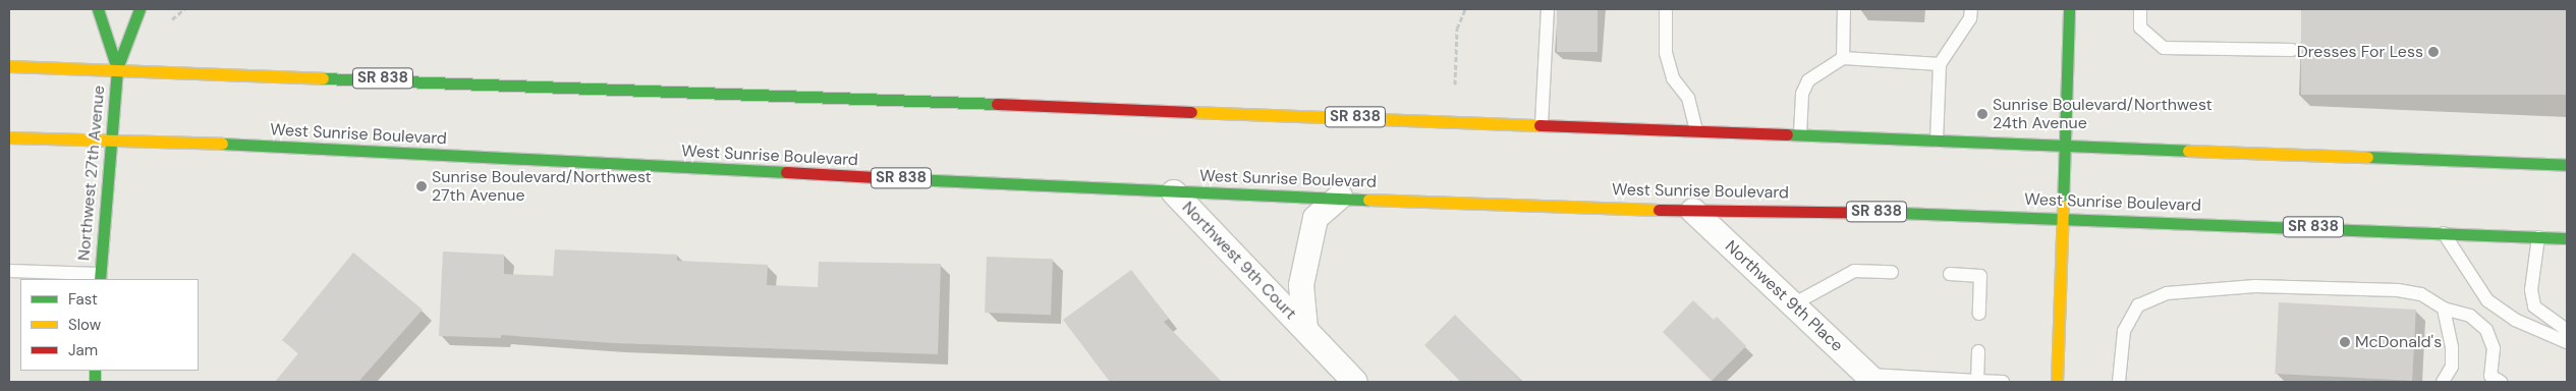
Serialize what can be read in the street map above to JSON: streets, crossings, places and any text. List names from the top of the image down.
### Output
{
  "streets": {
    "main road": ["SR 838", "West Sunrise Boulevard", "Northwest 27th Avenue"],
    "street": ["Northwest 9th Court", "Northwest 9th Place"]
  },
  "crossings": [
    ["SR 838", "Northwest 27th Avenue"],
    ["West Sunrise Boulevard", "Northwest 27th Avenue"],
    ["West Sunrise Boulevard", "Northwest 9th Court"],
    ["West Sunrise Boulevard", "Northwest 9th Place"]
  ],
  "places": [
    "Dresses For Less",
    "Sunrise Boulevard/Northwest 24th Avenue",
    "Sunrise Boulevard/Northwest 27th Avenue",
    "McDonald's"
  ],
  "legend": ["Fast", "Slow", "Jam"]
}
